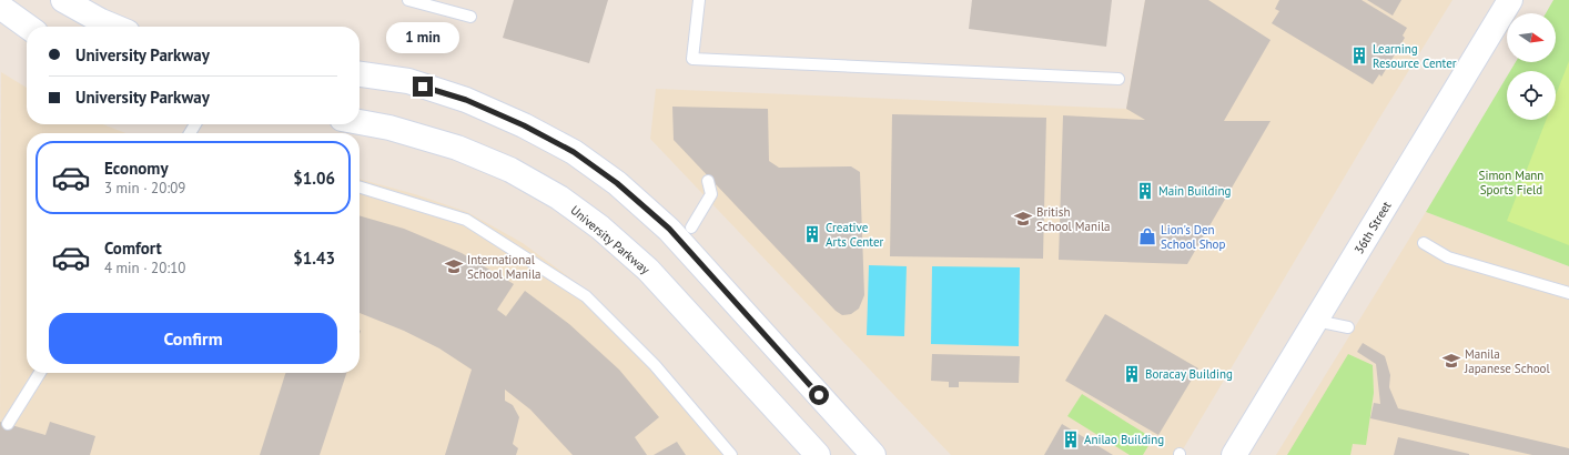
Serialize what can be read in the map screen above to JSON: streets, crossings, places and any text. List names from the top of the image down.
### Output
{
  "streets": {
    "main road": ["36th Street", "University Parkway"]
  },
  "parks": ["Simon Mann Sports Field"],
  "places": {
    "building": [
      "Learning Resource Center",
      "Main Building",
      "Creative Arts Center",
      "Boracay Building",
      "Anilao Building"
    ],
    "school or university": ["British School Manila", "International School Manila", "Manila Japanese School"],
    "shop": ["Lion's Den School Shop"]
  },
  "north": "right",
  "page": {
    "bubble": "1 min",
    "banner": ["University Parkway", "University Parkway"],
    "list": [
      {
        "name": "Economy",
        "note": "3 min · 20:09",
        "value": "$1.06"
      },
      {
        "name": "Comfort",
        "note": "4 min · 20:10",
        "value": "$1.43"
      }
    ],
    "buttons": "Confirm"
  }
}
